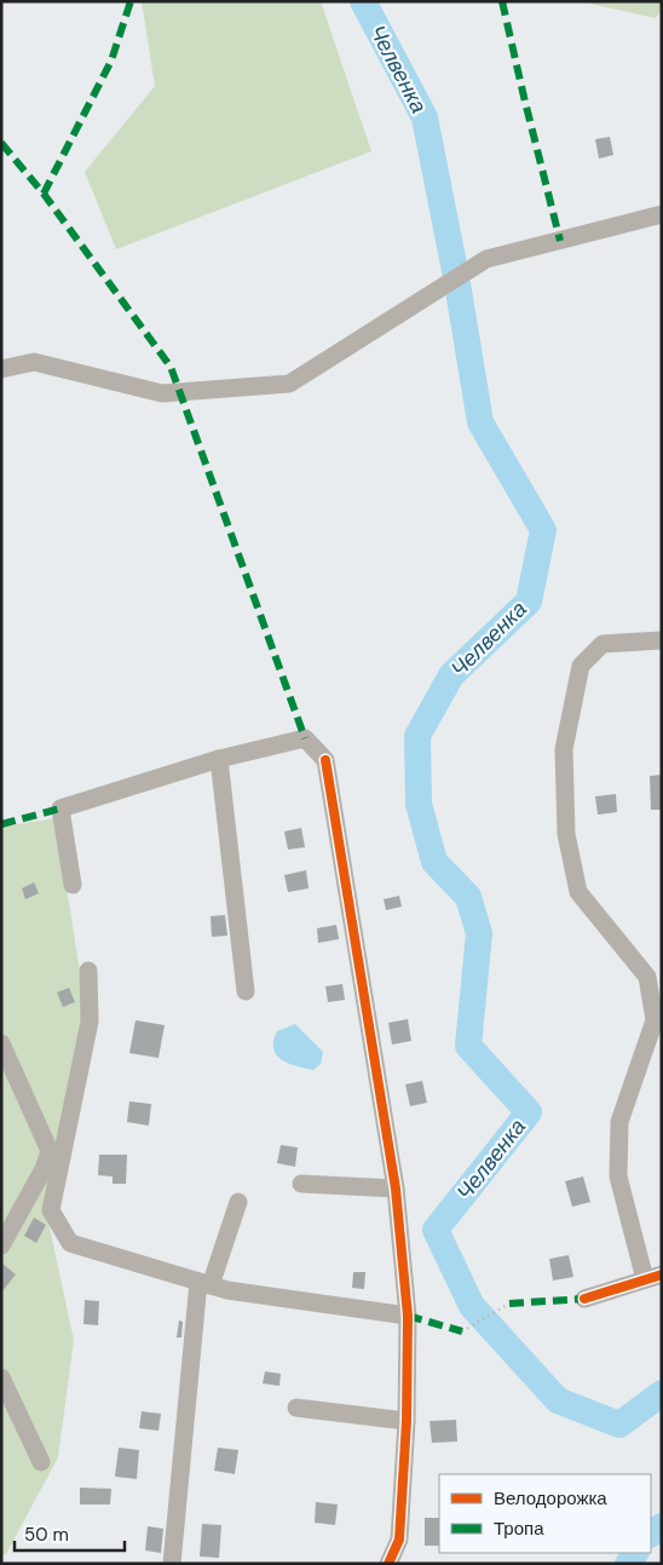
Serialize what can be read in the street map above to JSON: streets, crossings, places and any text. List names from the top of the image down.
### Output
{
  "water": ["Челвенка"],
  "legend": ["Велодорожка", "Тропа"],
  "scale_bar": "50 m"
}
